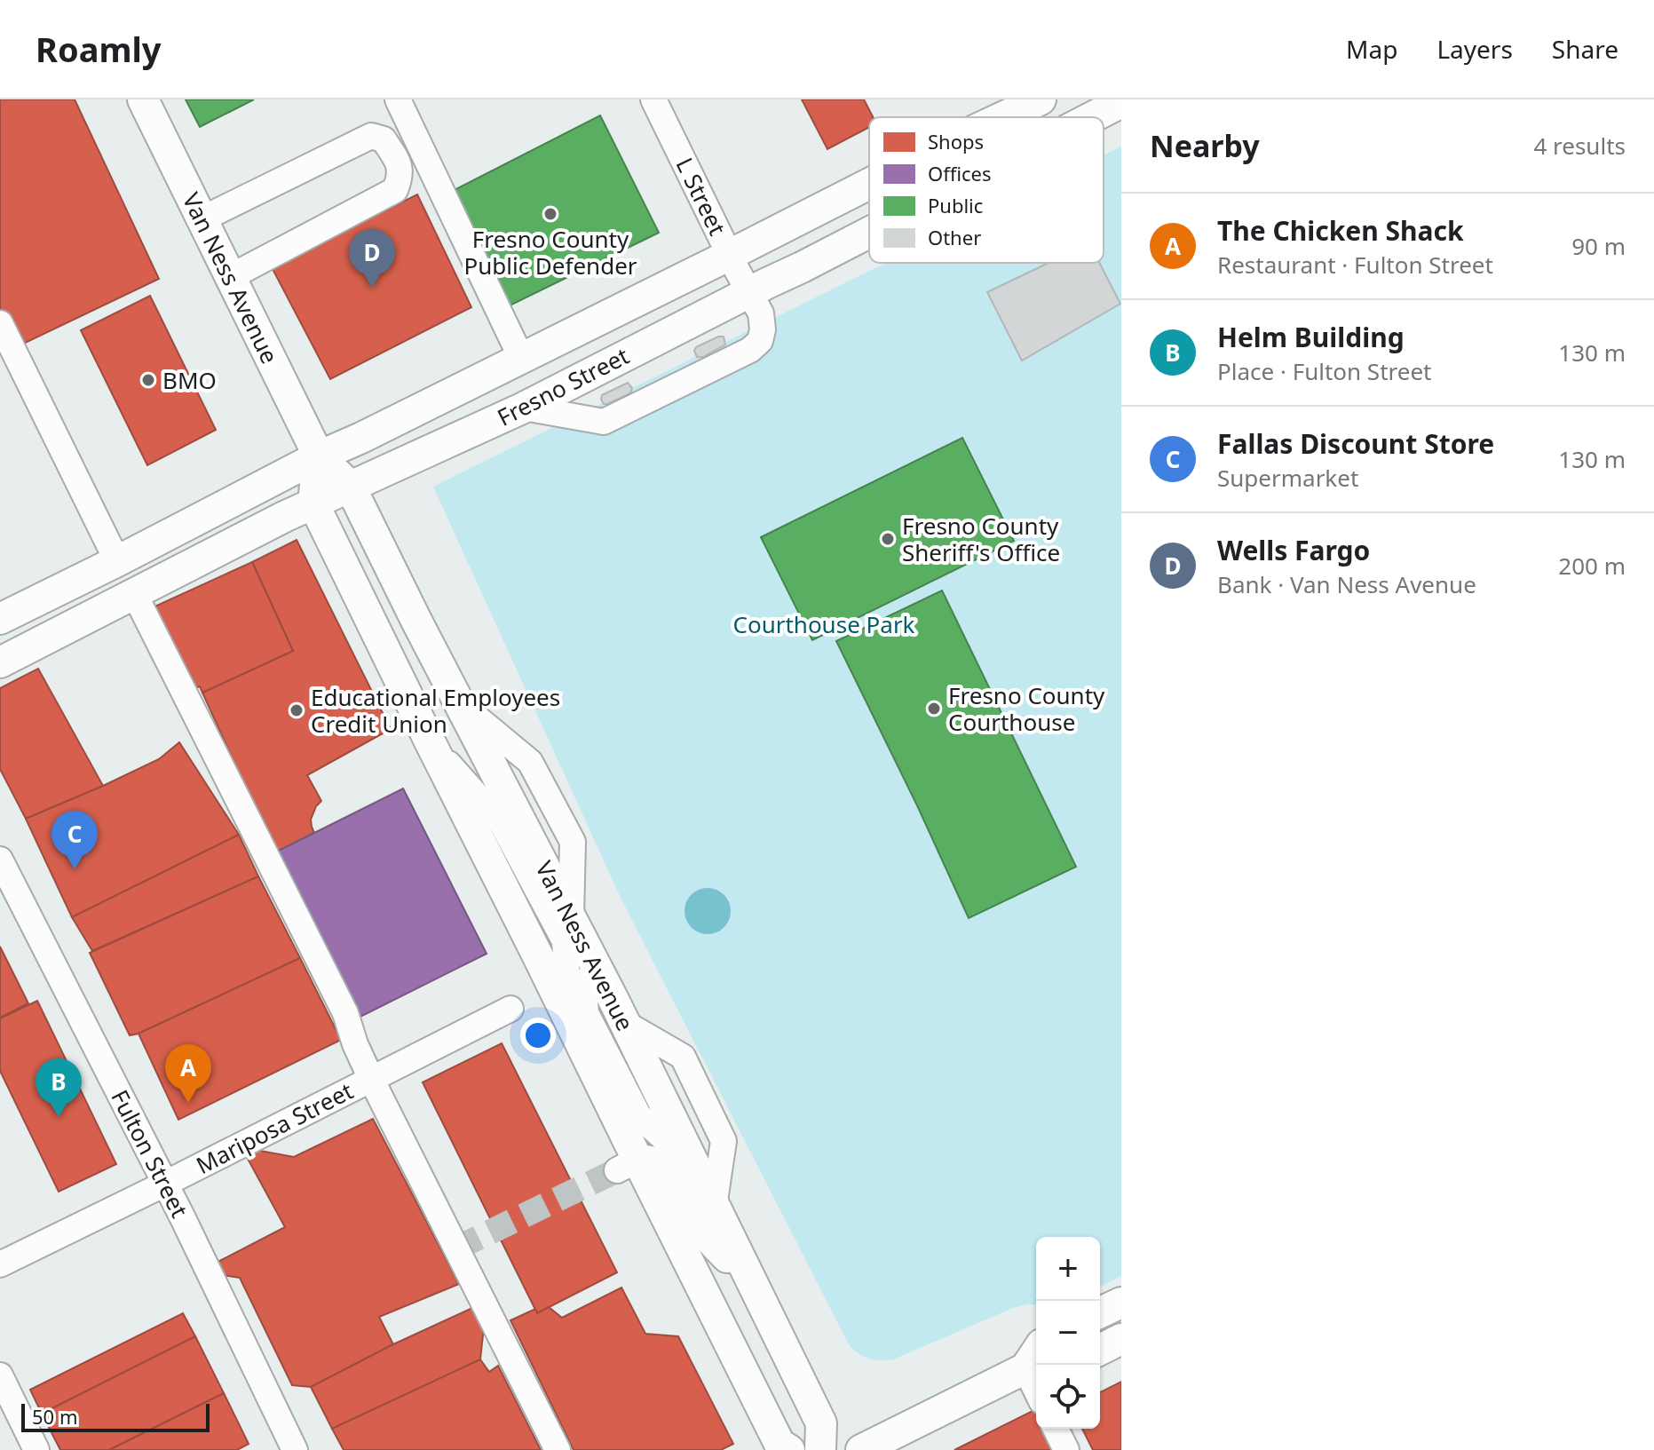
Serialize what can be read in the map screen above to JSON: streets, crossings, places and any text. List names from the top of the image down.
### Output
{
  "streets": {
    "main road": ["Van Ness Avenue", "Fresno Street"],
    "street": ["L Street", "Mariposa Street", "Fulton Street"]
  },
  "crossings": [
    ["L Street", "Fresno Street"],
    ["Van Ness Avenue", "Fresno Street"],
    ["Mariposa Street", "Fulton Street"]
  ],
  "parks": ["Courthouse Park"],
  "places": [
    "Fresno County Public Defender",
    "BMO",
    "Fresno County Sheriff's Office",
    "Fresno County Courthouse",
    "Educational Employees Credit Union"
  ],
  "legend": [
    "Shops",
    "Offices",
    "Public",
    "Other"
  ],
  "scale_bar": "50 m",
  "page": {
    "header": "Roamly",
    "nav": ["Map", "Layers", "Share"],
    "heading": ["Nearby", "4 results"],
    "list": [
      {
        "mark": "A",
        "name": "The Chicken Shack",
        "note": "Restaurant · Fulton Street",
        "value": "90 m"
      },
      {
        "mark": "B",
        "name": "Helm Building",
        "note": "Place · Fulton Street",
        "value": "130 m"
      },
      {
        "mark": "C",
        "name": "Fallas Discount Store",
        "note": "Supermarket",
        "value": "130 m"
      },
      {
        "mark": "D",
        "name": "Wells Fargo",
        "note": "Bank · Van Ness Avenue",
        "value": "200 m"
      }
    ],
    "pins": [
      "D",
      "C",
      "A",
      "B"
    ],
    "map_buttons": ["+", "−"],
    "scale": "50 m"
  }
}
